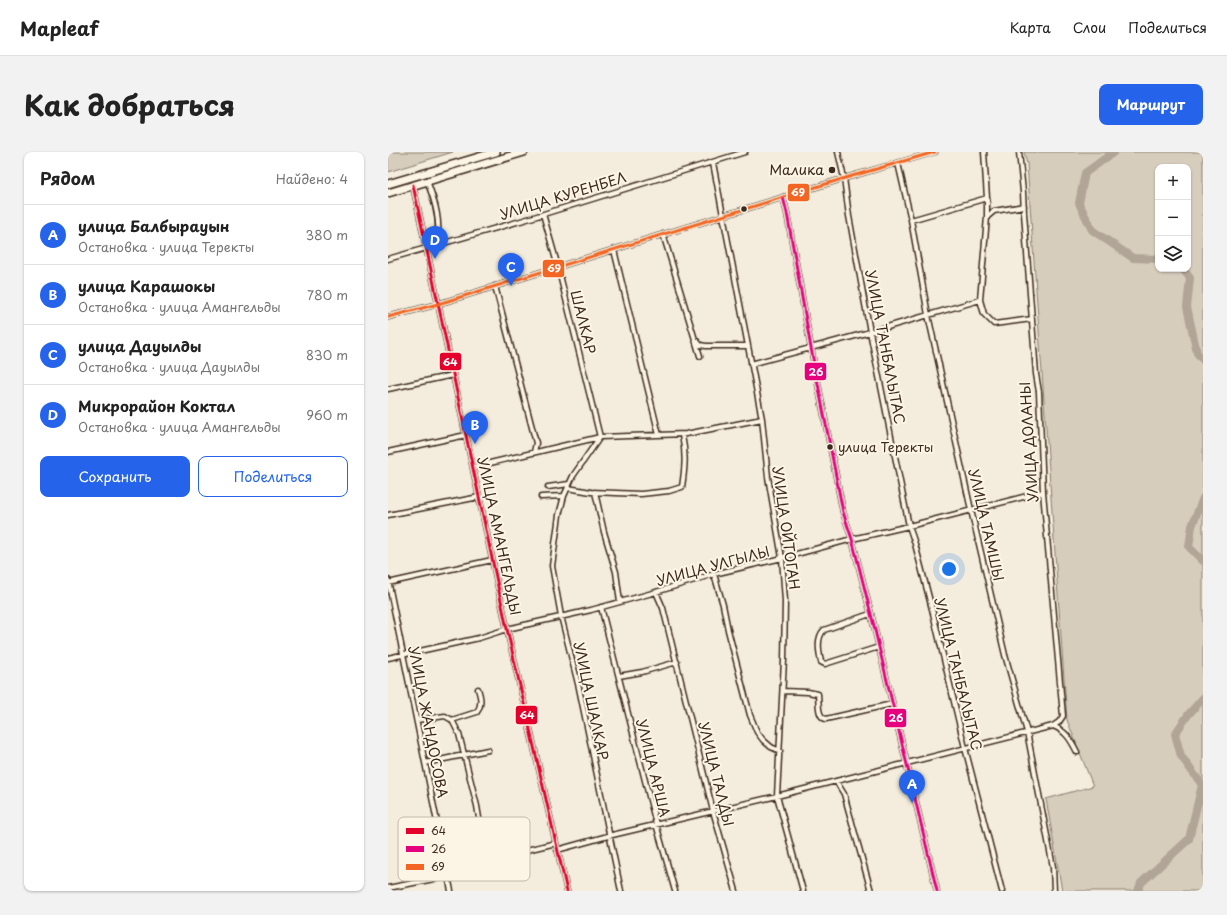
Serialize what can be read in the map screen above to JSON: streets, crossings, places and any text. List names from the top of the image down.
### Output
{
  "streets": {
    "street": [
      "УЛИЦА КУРЕНБЕЛ",
      "ШАЛКАР",
      "УЛИЦА ТАНБАЛЫТАС",
      "УЛИЦА ДОЛАНЫ",
      "УЛИЦА ТАМШЫ",
      "УЛИЦА ОЙТОГАН",
      "УЛИЦА АМАНГЕЛЬДЫ",
      "УЛИЦА УЛГЫЛЫ",
      "УЛИЦА ШАЛКАР",
      "УЛИЦА ЖАНДОСОВА",
      "УЛИЦА АРША",
      "УЛИЦА ТАЛДЫ"
    ]
  },
  "crossings": [
    ["УЛИЦА КУРЕНБЕЛ", "ШАЛКАР"],
    ["УЛИЦА КУРЕНБЕЛ", "УЛИЦА ОЙТОГАН"],
    ["УЛИЦА КУРЕНБЕЛ", "УЛИЦА АМАНГЕЛЬДЫ"],
    ["ШАЛКАР", "УЛИЦА ШАЛКАР"],
    ["УЛИЦА ТАНБАЛЫТАС", "УЛИЦА УЛГЫЛЫ"],
    ["УЛИЦА ДОЛАНЫ", "УЛИЦА УЛГЫЛЫ"],
    ["УЛИЦА ТАМШЫ", "УЛИЦА УЛГЫЛЫ"],
    ["УЛИЦА ОЙТОГАН", "УЛИЦА УЛГЫЛЫ"],
    ["УЛИЦА АМАНГЕЛЬДЫ", "УЛИЦА УЛГЫЛЫ"],
    ["УЛИЦА УЛГЫЛЫ", "УЛИЦА ШАЛКАР"],
    ["УЛИЦА УЛГЫЛЫ", "УЛИЦА ЖАНДОСОВА"],
    ["УЛИЦА УЛГЫЛЫ", "УЛИЦА АРША"],
    ["УЛИЦА УЛГЫЛЫ", "УЛИЦА ТАЛДЫ"]
  ],
  "places": ["Малика", "улица Теректы"],
  "lines": ["transit line 69", "transit line 64", "transit line 26"],
  "legend": ["64", "26", "69"],
  "page": {
    "header": "Mapleaf",
    "nav": ["Карта", "Слои", "Поделиться"],
    "title": "Как добраться",
    "buttons": [
      "Маршрут",
      ["Сохранить", "Поделиться"]
    ],
    "heading": ["Рядом", "Найдено: 4"],
    "map_buttons": ["+", "−"],
    "list": [
      {
        "mark": "A",
        "name": "улица Балбырауын",
        "note": "Остановка · улица Теректы",
        "value": "380 m"
      },
      {
        "mark": "B",
        "name": "улица Карашокы",
        "note": "Остановка · улица Амангельды",
        "value": "780 m"
      },
      {
        "mark": "C",
        "name": "улица Дауылды",
        "note": "Остановка · улица Дауылды",
        "value": "830 m"
      },
      {
        "mark": "D",
        "name": "Микрорайон Коктал",
        "note": "Остановка · улица Амангельды",
        "value": "960 m"
      }
    ],
    "pins": [
      "D",
      "C",
      "B",
      "A"
    ]
  }
}
